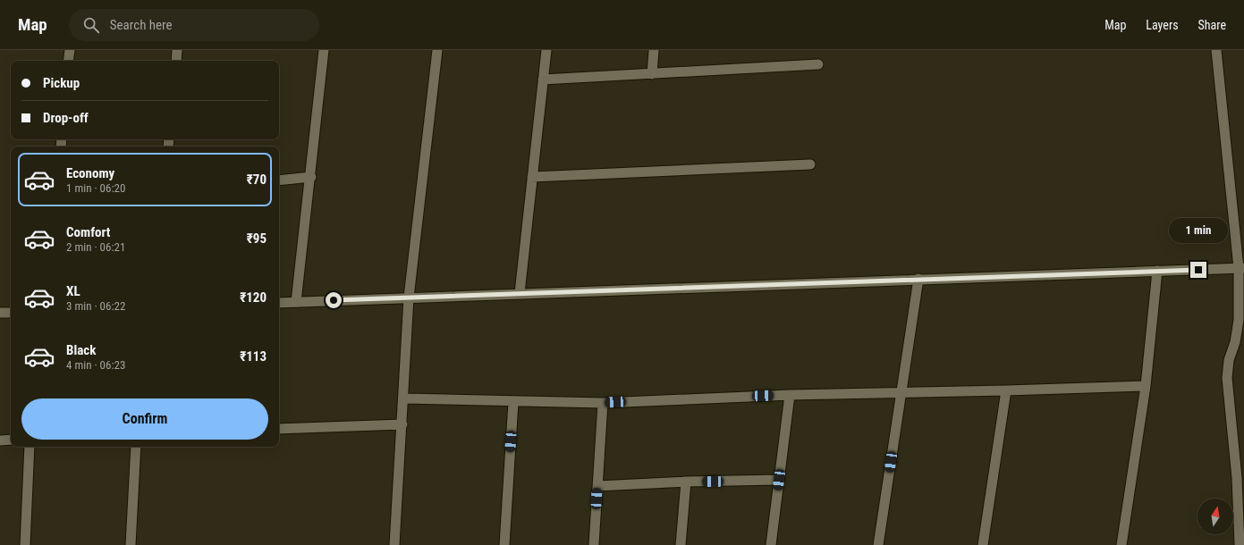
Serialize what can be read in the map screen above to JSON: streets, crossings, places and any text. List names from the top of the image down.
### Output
{
  "north": "top",
  "page": {
    "header": "Map",
    "search": "Search here",
    "nav": ["Map", "Layers", "Share"],
    "banner": ["Pickup", "Drop-off"],
    "list": [
      {
        "name": "Economy",
        "note": "1 min · 06:20",
        "value": "₹70"
      },
      {
        "name": "Comfort",
        "note": "2 min · 06:21",
        "value": "₹95"
      },
      {
        "name": "XL",
        "note": "3 min · 06:22",
        "value": "₹120"
      },
      {
        "name": "Black",
        "note": "4 min · 06:23",
        "value": "₹113"
      }
    ],
    "bubble": "1 min",
    "buttons": "Confirm"
  }
}
